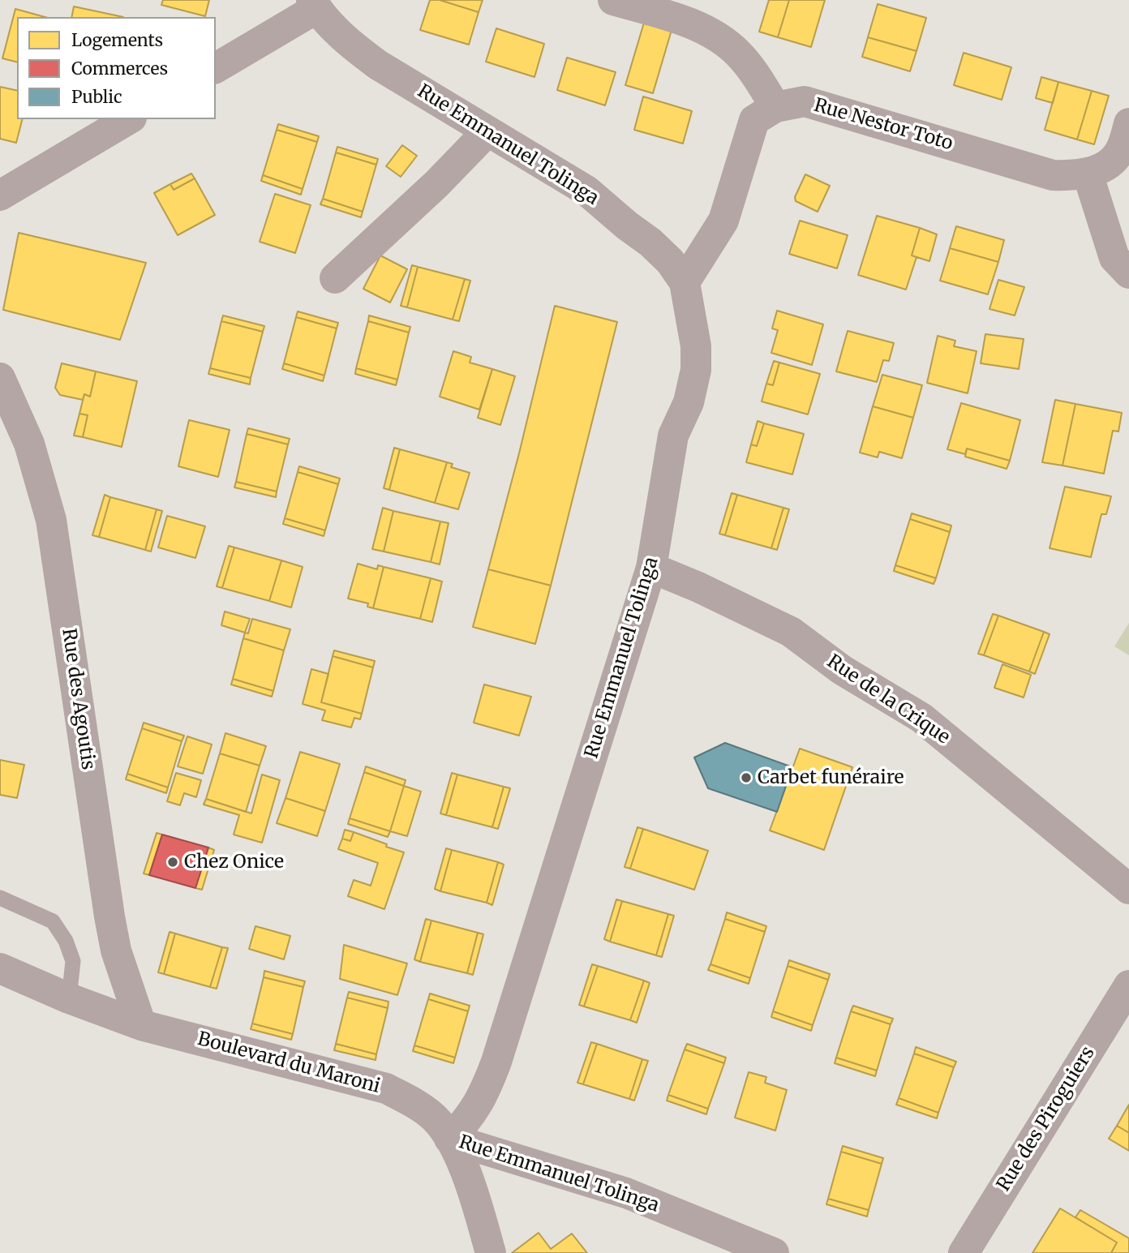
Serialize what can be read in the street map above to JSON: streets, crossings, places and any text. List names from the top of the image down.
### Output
{
  "streets": {
    "street": [
      "Rue Nestor Toto",
      "Rue Emmanuel Tolinga",
      "Rue des Agoutis",
      "Rue de la Crique",
      "Boulevard du Maroni",
      "Rue des Piroguiers"
    ]
  },
  "crossings": [
    ["Rue Nestor Toto", "Rue Emmanuel Tolinga"],
    ["Rue Emmanuel Tolinga", "Rue de la Crique"],
    ["Rue Emmanuel Tolinga", "Boulevard du Maroni"],
    ["Rue des Agoutis", "Boulevard du Maroni"]
  ],
  "places": ["Carbet funéraire", "Chez Onice"],
  "legend": ["Logements", "Commerces", "Public"]
}
